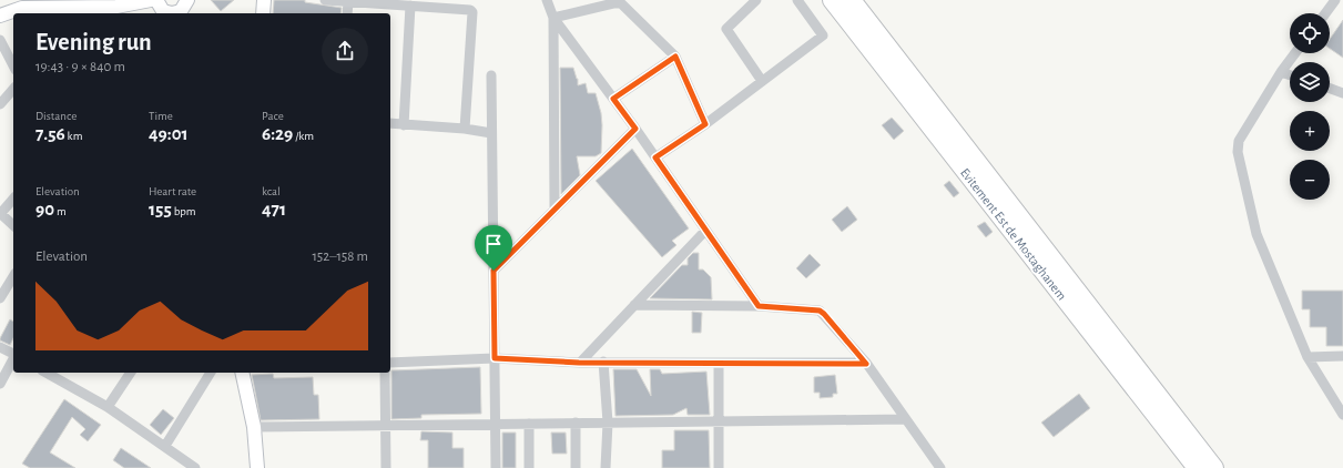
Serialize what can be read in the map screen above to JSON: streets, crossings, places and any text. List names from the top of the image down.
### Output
{
  "streets": {
    "highway": ["Evitement Est de Mostaghanem"]
  },
  "page": {
    "map_buttons": ["+", "−"],
    "heading": ["Evening run", "19:43 · 9 × 840 m"],
    "stats": [
      ["Distance", "7.56 km"],
      ["Time", "49:01"],
      ["Pace", "6:29 /km"],
      ["Elevation", "90 m"],
      ["Heart rate", "155 bpm"],
      ["kcal", "471"]
    ],
    "chart": ["Elevation", "152–158 m"]
  }
}
